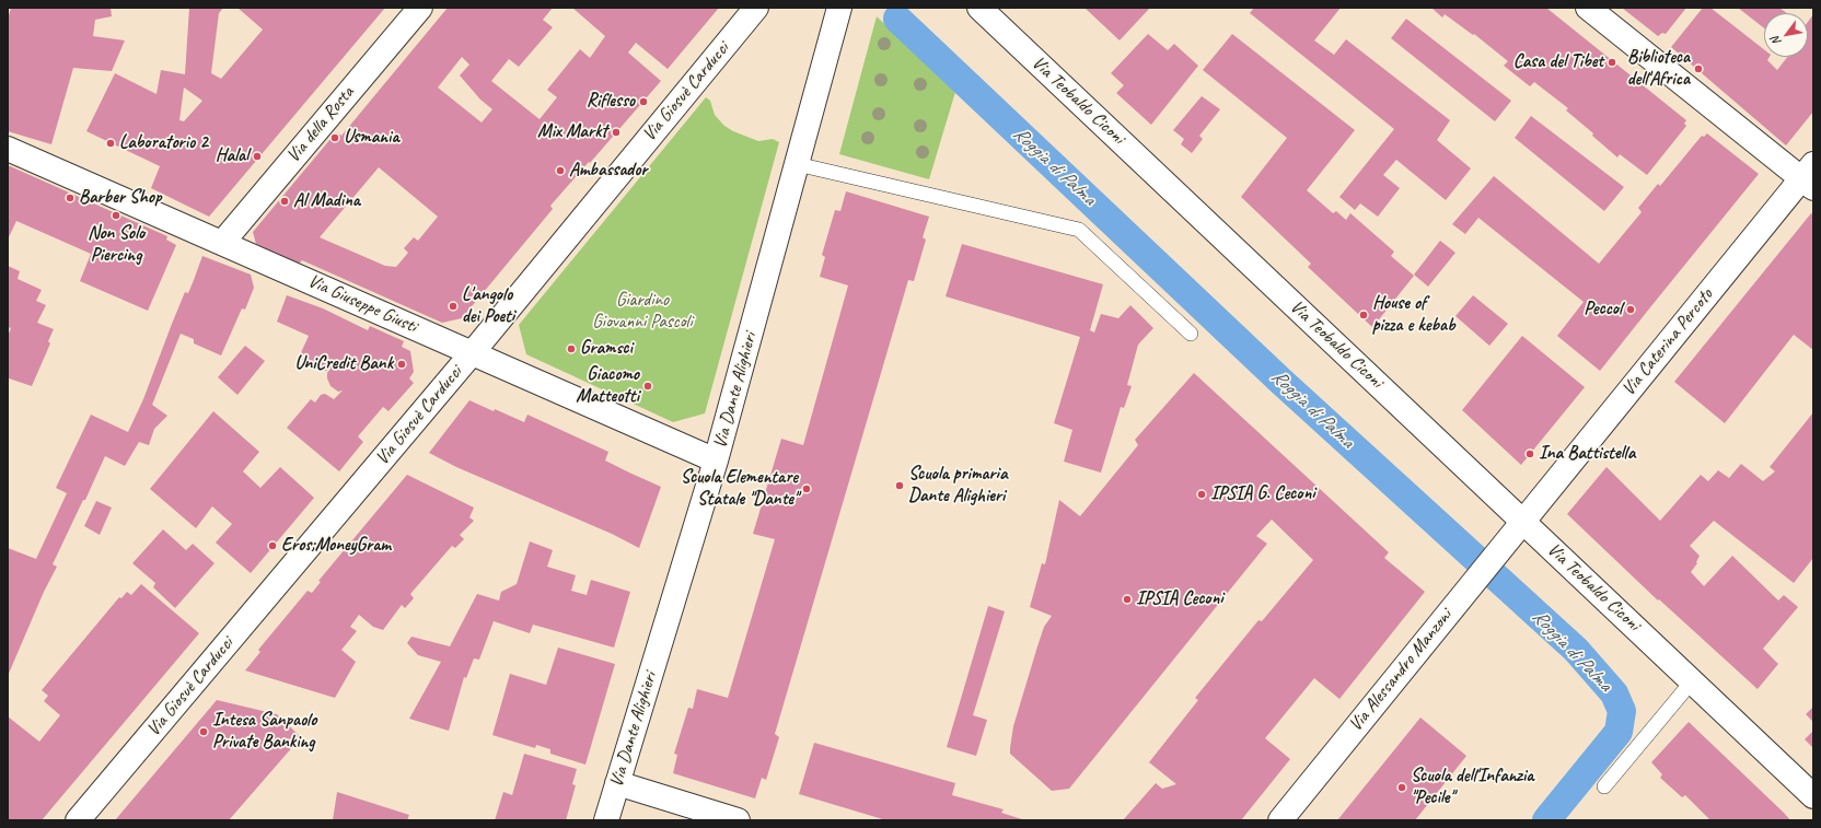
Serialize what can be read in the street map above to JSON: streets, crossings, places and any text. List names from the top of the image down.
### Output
{
  "streets": {
    "street": [
      "Via Giosuè Carducci",
      "Via Teobaldo Ciconi",
      "Via della Rosta",
      "Via Giuseppe Giusti",
      "Via Caterina Percoto",
      "Via Dante Alighieri",
      "Via Alessandro Manzoni"
    ]
  },
  "crossings": [
    ["Via Giosuè Carducci", "Via Giuseppe Giusti"],
    ["Via Teobaldo Ciconi", "Via Caterina Percoto"],
    ["Via Teobaldo Ciconi", "Via Alessandro Manzoni"],
    ["Via della Rosta", "Via Giuseppe Giusti"],
    ["Via Giuseppe Giusti", "Via Dante Alighieri"],
    ["Via Caterina Percoto", "Via Alessandro Manzoni"]
  ],
  "water": ["Roggia di Palma"],
  "parks": ["Giardino Giovanni Pascoli"],
  "places": [
    "Casa del Tibet",
    "Biblioteca dell'Africa",
    "Riflesso",
    "Mix Markt",
    "Usmania",
    "Laboratorio 2",
    "Halal",
    "Ambassador",
    "Barber Shop",
    "Al Madina",
    "Non Solo Piercing",
    "L'angolo dei Poeti",
    "Peccol",
    "House of pizza e kebab",
    "Gramsci",
    "UniCredit Bank",
    "Giacomo Matteotti",
    "Ina Battistella",
    "Scuola primaria Dante Alighieri",
    "Scuola Elementare Statale \"Dante\"",
    "IPSIA G. Ceconi",
    "Eros;MoneyGram",
    "IPSIA Ceconi",
    "Intesa Sanpaolo Private Banking",
    "Scuola dell'Infanzia \"Pecile\""
  ],
  "north": "bottom left"
}
